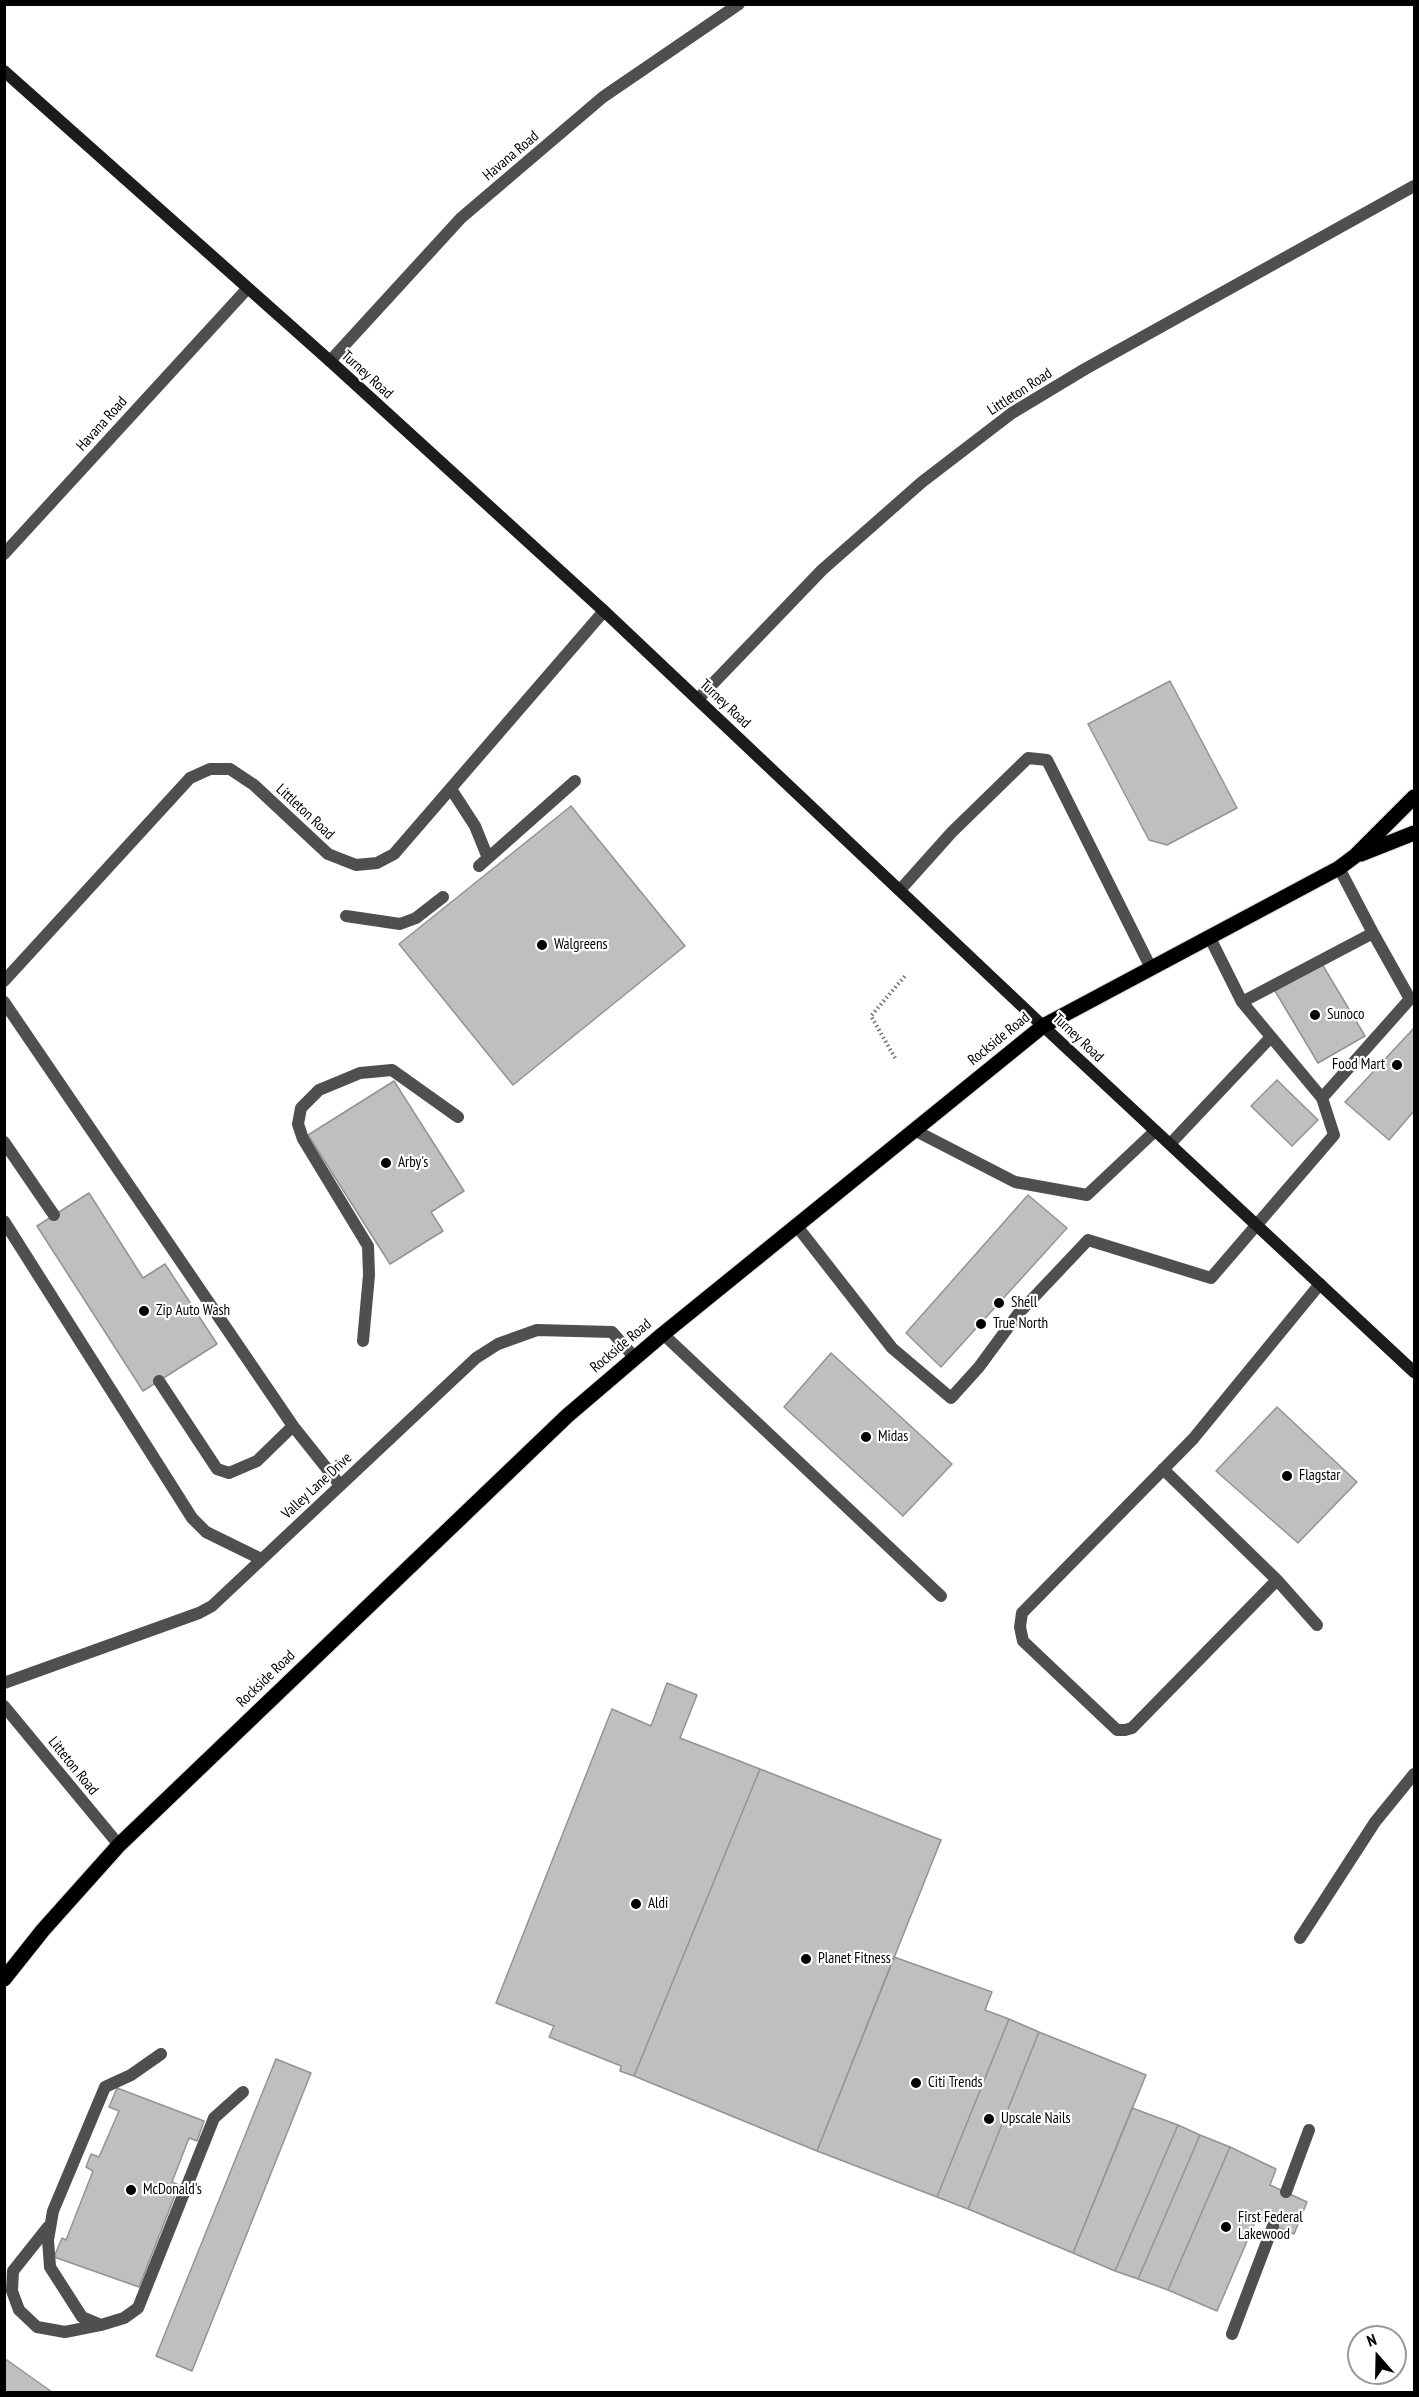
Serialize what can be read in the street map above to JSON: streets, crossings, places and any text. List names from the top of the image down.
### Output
{
  "streets": {
    "main road": ["Turney Road", "Rockside Road"],
    "street": [
      "Havana Road",
      "Littleton Road",
      "Valley Lane Drive",
      "Litteton Road"
    ]
  },
  "crossings": [
    ["Havana Road", "Turney Road"],
    ["Turney Road", "Littleton Road"],
    ["Turney Road", "Rockside Road"],
    ["Rockside Road", "Valley Lane Drive"],
    ["Rockside Road", "Litteton Road"]
  ],
  "places": [
    "Walgreens",
    "Sunoco",
    "Food Mart",
    "Arby's",
    "Shell",
    "Zip Auto Wash",
    "True North",
    "Midas",
    "Flagstar",
    "Aldi",
    "Planet Fitness",
    "Citi Trends",
    "Upscale Nails",
    "McDonald's",
    "First Federal Lakewood"
  ],
  "north": "top"
}
